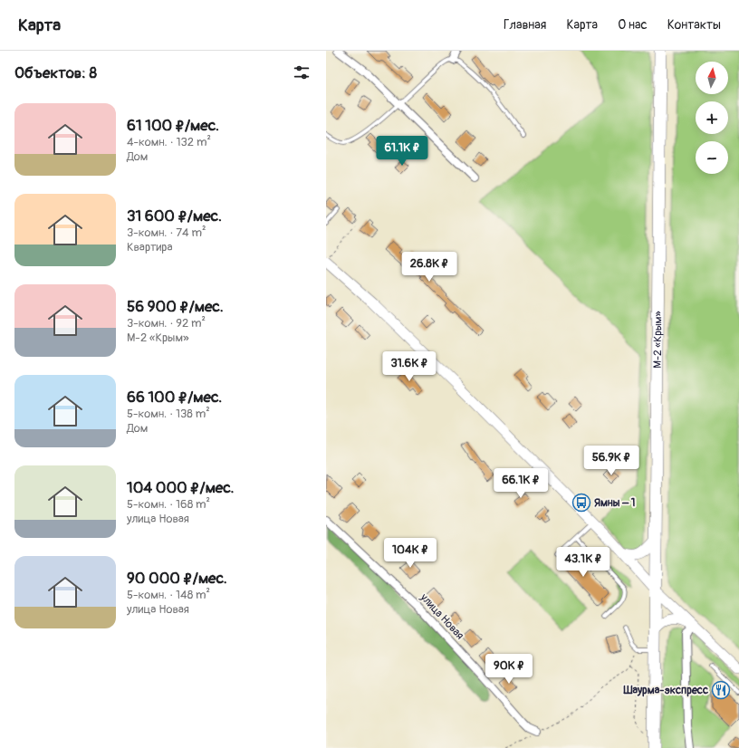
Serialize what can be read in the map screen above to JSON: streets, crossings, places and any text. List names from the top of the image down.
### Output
{
  "streets": {
    "highway": ["М-2 «Крым»"],
    "street": ["улица Новая"]
  },
  "places": {
    "bus stop": ["Ямны – 1"],
    "restaurant": ["Шаурма-экспресс"]
  },
  "north": "top",
  "page": {
    "header": "Карта",
    "nav": [
      "Главная",
      "Карта",
      "О нас",
      "Контакты"
    ],
    "heading": "Объектов: 8",
    "map_buttons": ["+", "−"],
    "list": [
      {
        "name": "61 100 ₽/мес.",
        "note": "4-комн. · 132 m² · Дом"
      },
      {
        "name": "31 600 ₽/мес.",
        "note": "3-комн. · 74 m² · Квартира"
      },
      {
        "name": "56 900 ₽/мес.",
        "note": "3-комн. · 92 m² · М-2 «Крым»"
      },
      {
        "name": "66 100 ₽/мес.",
        "note": "5-комн. · 138 m² · Дом"
      },
      {
        "name": "104 000 ₽/мес.",
        "note": "5-комн. · 168 m² · улица Новая"
      },
      {
        "name": "90 000 ₽/мес.",
        "note": "5-комн. · 148 m² · улица Новая"
      }
    ],
    "price": [
      "61.1K ₽",
      "26.8K ₽",
      "31.6K ₽",
      "56.9K ₽",
      "66.1K ₽",
      "104K ₽",
      "43.1K ₽",
      "90K ₽"
    ]
  }
}
